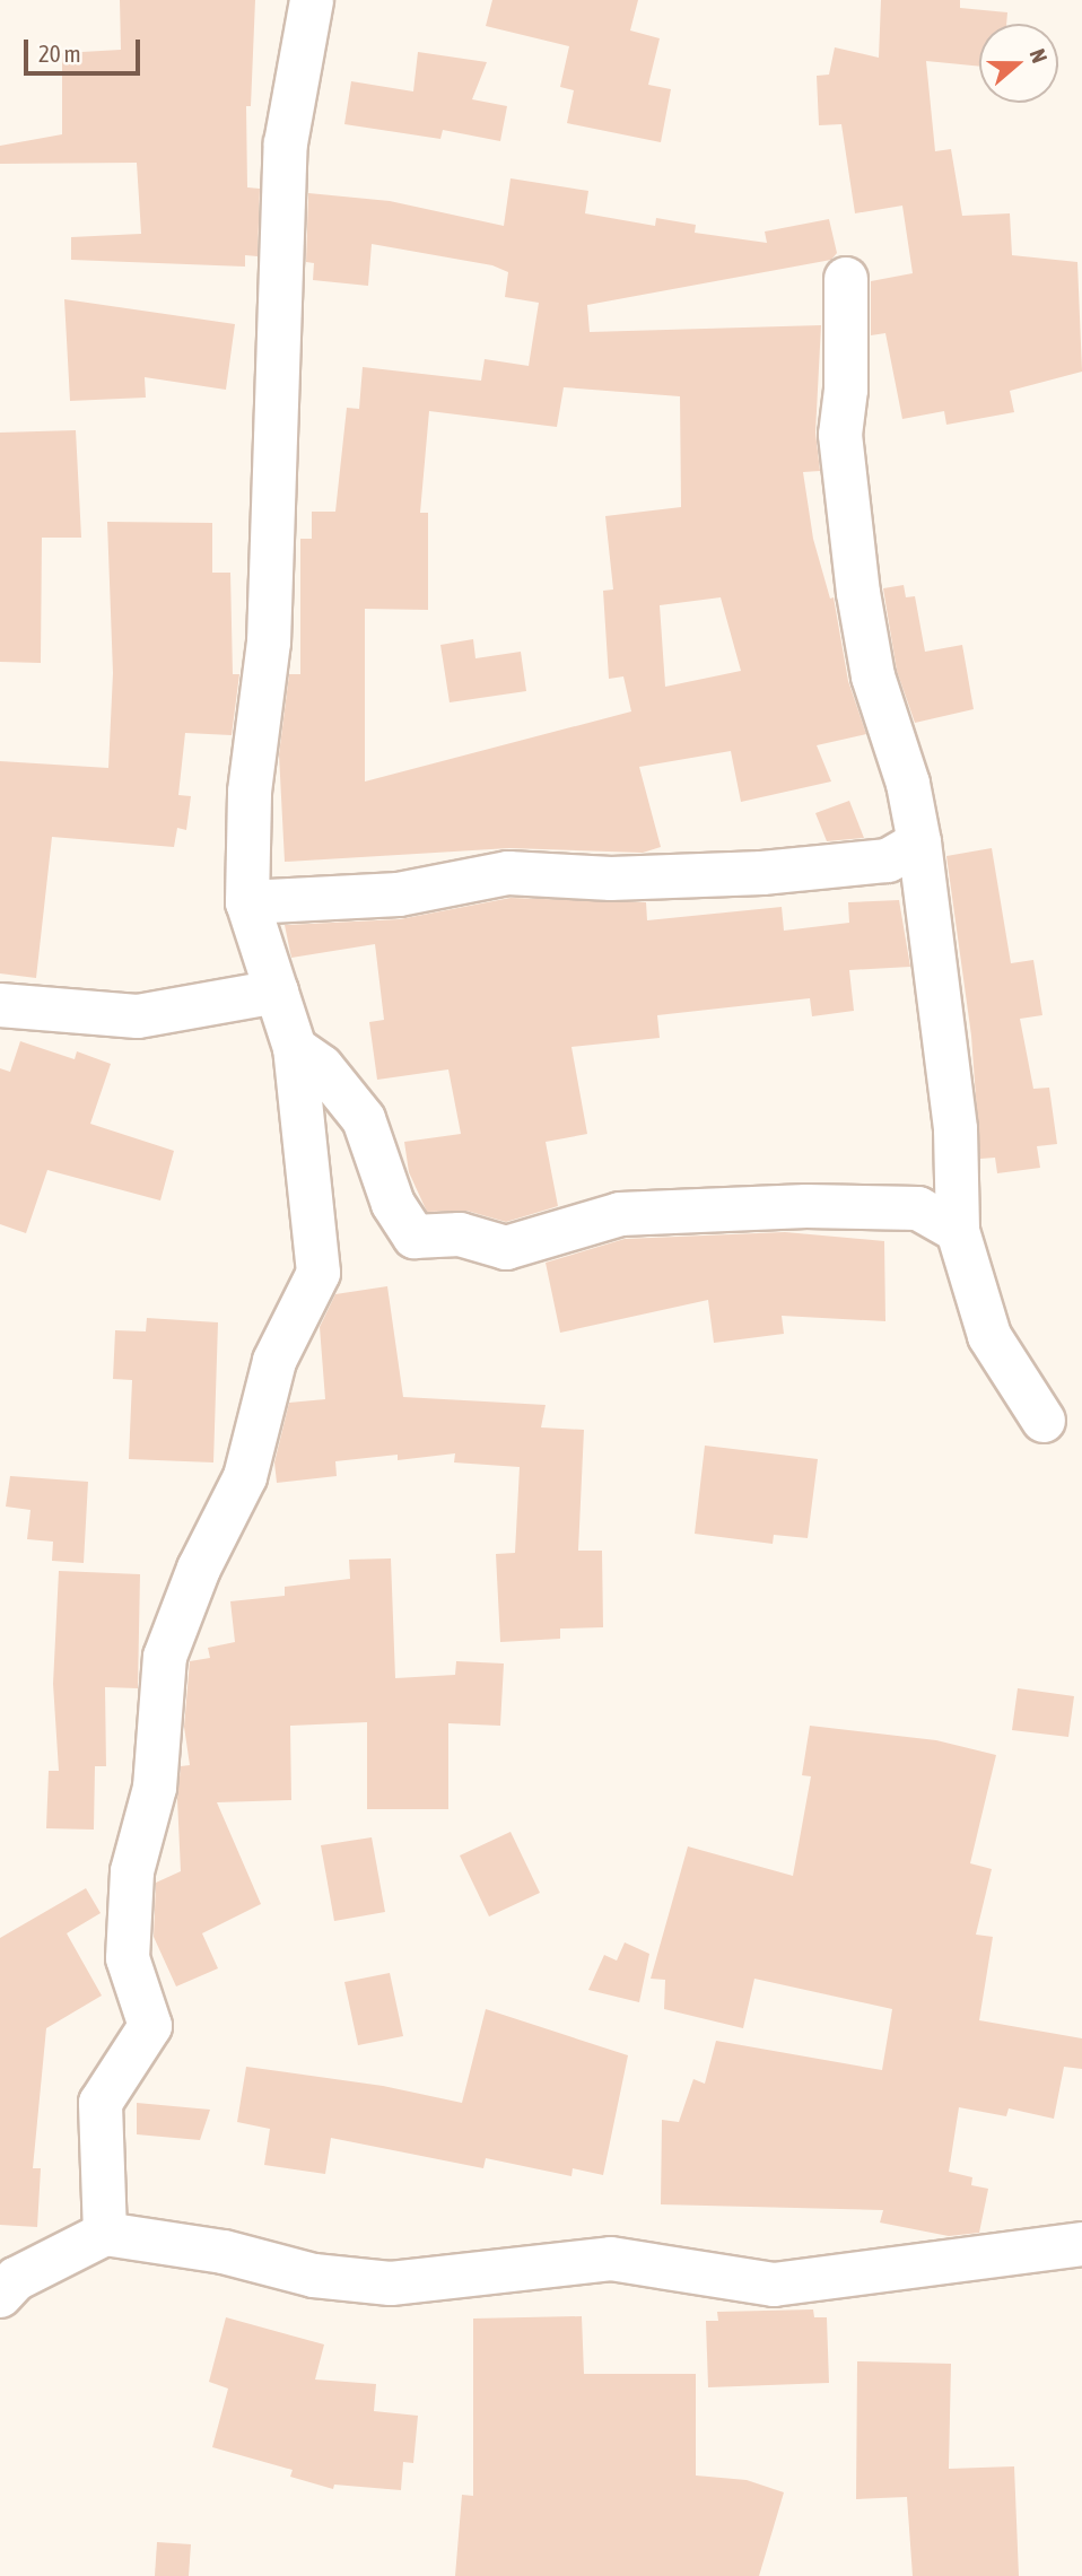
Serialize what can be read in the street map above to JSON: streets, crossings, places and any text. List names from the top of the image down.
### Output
{
  "scale_bar": "20 m",
  "north": "right"
}
